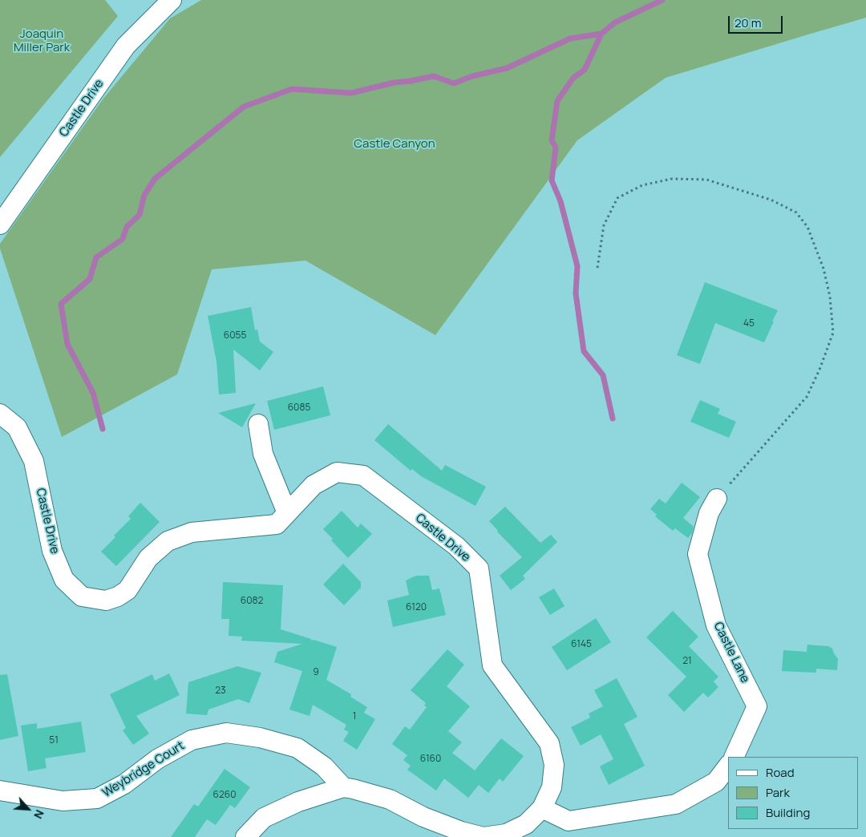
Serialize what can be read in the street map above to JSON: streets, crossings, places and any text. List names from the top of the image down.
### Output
{
  "streets": {
    "street": ["Castle Drive", "Castle Lane", "Weybridge Court"]
  },
  "crossings": [
    ["Castle Drive", "Weybridge Court"]
  ],
  "parks": ["Joaquin Miller Park", "Castle Canyon"],
  "house_numbers": [
    "45",
    "6055",
    "6085",
    "6082",
    "6120",
    "6145",
    "21",
    "9",
    "23",
    "1",
    "51",
    "6160",
    "6260"
  ],
  "legend": ["Road", "Park", "Building"],
  "scale_bar": "20 m",
  "north": "bottom right"
}
